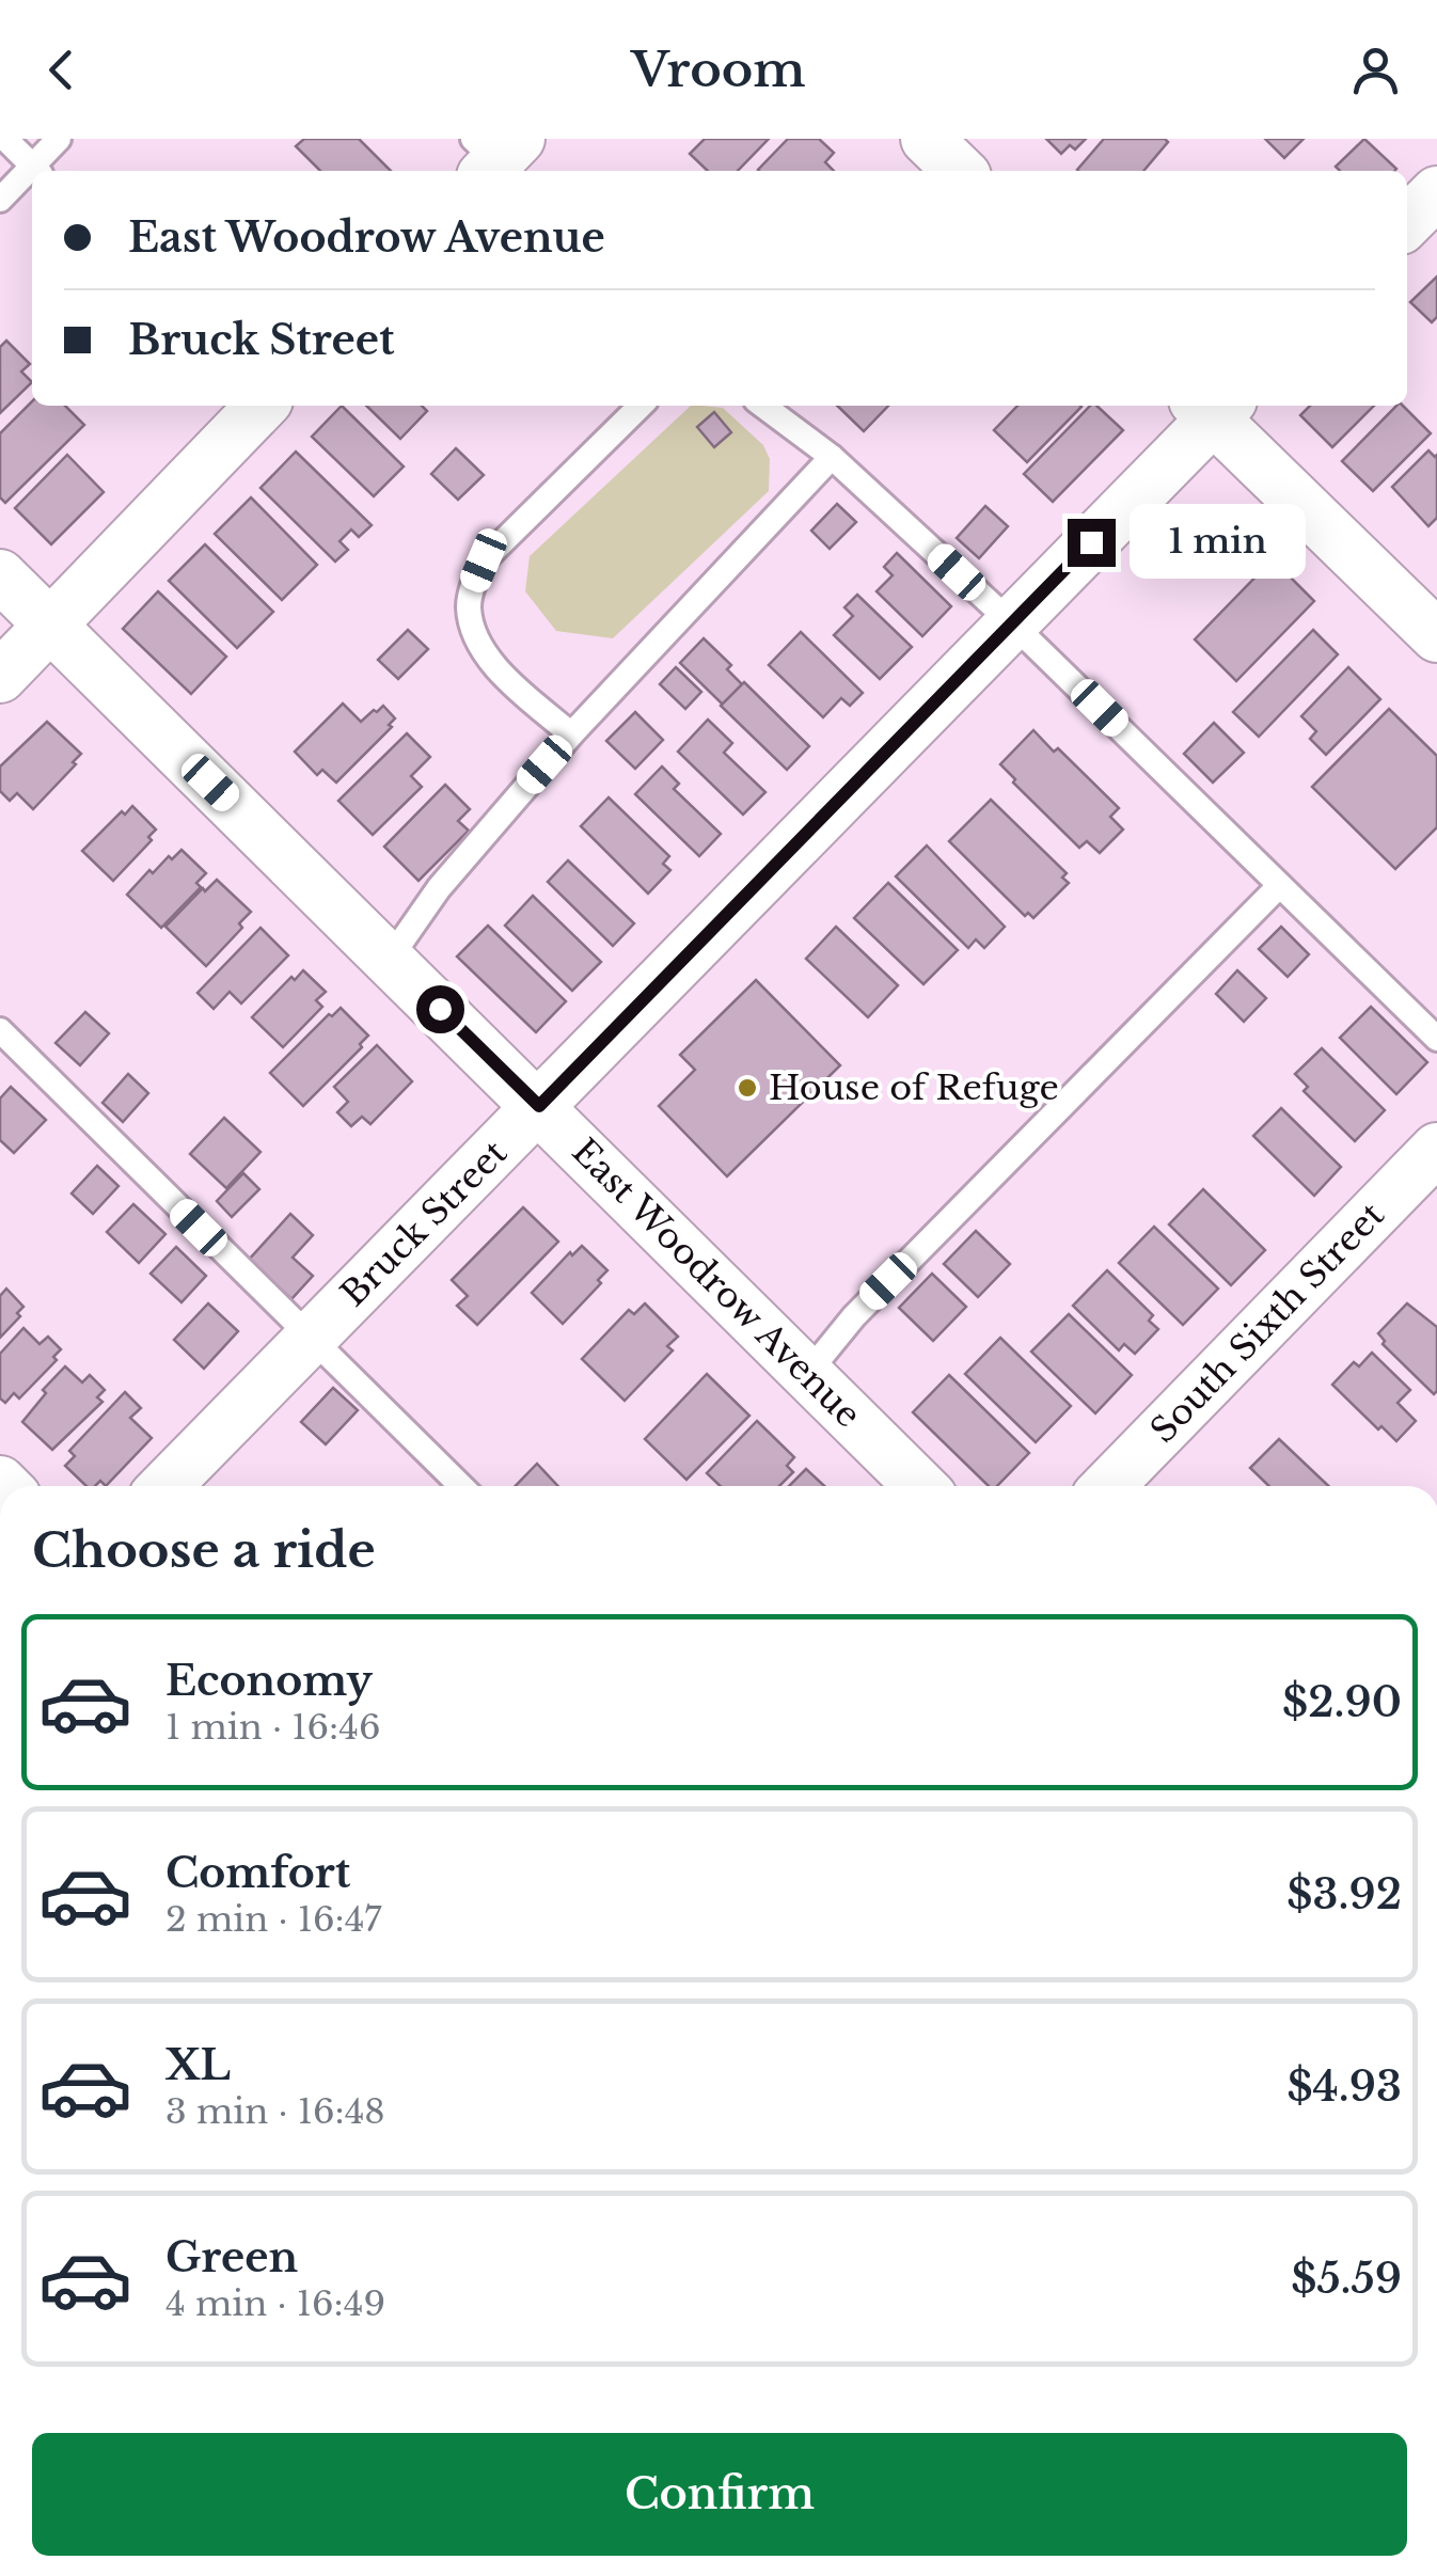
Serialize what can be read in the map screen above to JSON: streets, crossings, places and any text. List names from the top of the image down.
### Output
{
  "streets": {
    "street": ["Bruck Street", "East Woodrow Avenue", "South Sixth Street"]
  },
  "crossings": [
    ["Bruck Street", "East Woodrow Avenue"]
  ],
  "places": ["House of Refuge"],
  "page": {
    "header": "Vroom",
    "banner": ["East Woodrow Avenue", "Bruck Street"],
    "bubble": "1 min",
    "heading": "Choose a ride",
    "list": [
      {
        "name": "Economy",
        "note": "1 min · 16:46",
        "value": "$2.90"
      },
      {
        "name": "Comfort",
        "note": "2 min · 16:47",
        "value": "$3.92"
      },
      {
        "name": "XL",
        "note": "3 min · 16:48",
        "value": "$4.93"
      },
      {
        "name": "Green",
        "note": "4 min · 16:49",
        "value": "$5.59"
      }
    ],
    "buttons": "Confirm"
  }
}
